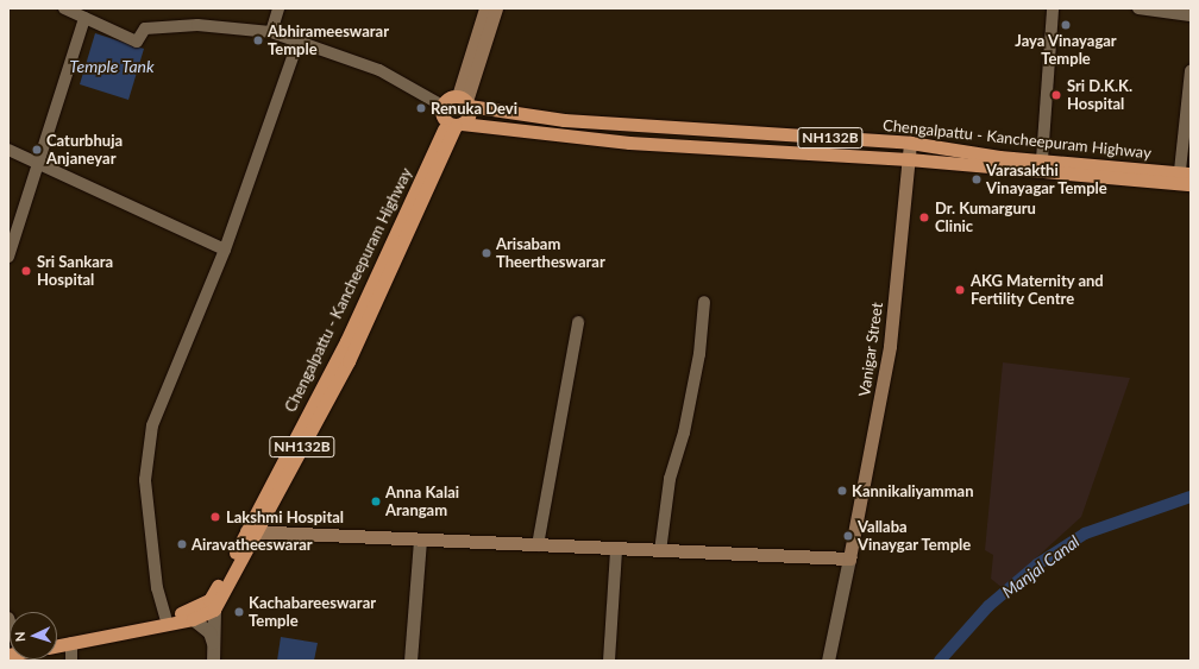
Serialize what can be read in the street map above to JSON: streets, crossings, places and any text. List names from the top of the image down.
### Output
{
  "streets": {
    "highway": ["NH132B", "Chengalpattu - Kancheepuram Highway"],
    "main road": ["Vanigar Street"]
  },
  "crossings": [
    ["NH132B", "Chengalpattu - Kancheepuram Highway"],
    ["Chengalpattu - Kancheepuram Highway", "Vanigar Street"]
  ],
  "water": ["Temple Tank", "Manjal Canal"],
  "places": [
    "Jaya Vinayagar Temple",
    "Abhirameeswarar Temple",
    "Sri D.K.K. Hospital",
    "Renuka Devi",
    "Caturbhuja Anjaneyar",
    "Varasakthi Vinayagar Temple",
    "Dr. Kumarguru Clinic",
    "Arisabam Theertheswarar",
    "Sri Sankara Hospital",
    "AKG Maternity and Fertility Centre",
    "Kannikaliyamman",
    "Anna Kalai Arangam",
    "Lakshmi Hospital",
    "Vallaba Vinaygar Temple",
    "Airavatheeswarar",
    "Kachabareeswarar Temple"
  ],
  "north": "left"
}
